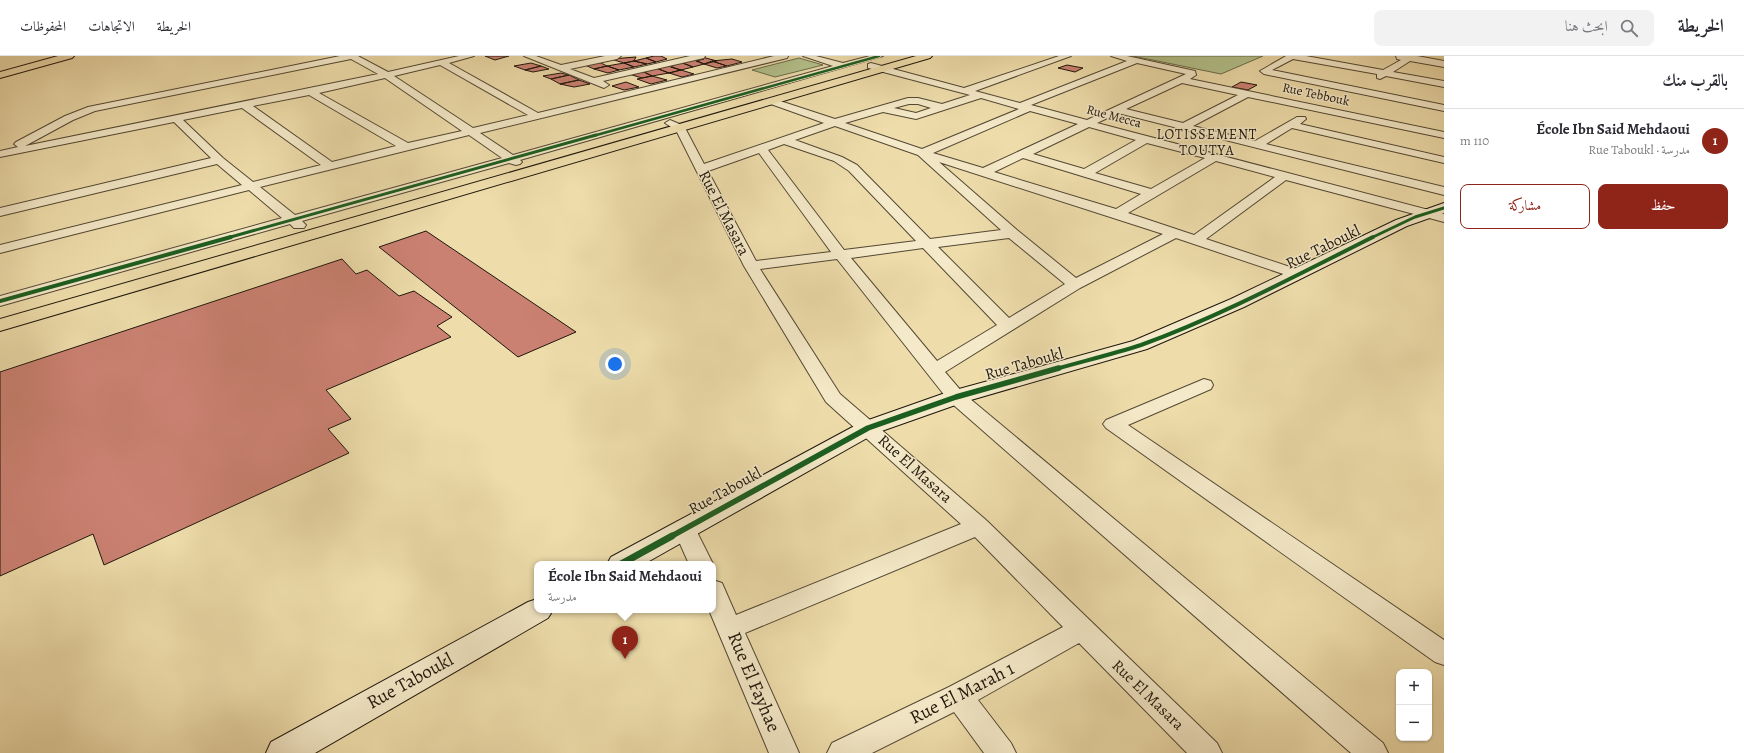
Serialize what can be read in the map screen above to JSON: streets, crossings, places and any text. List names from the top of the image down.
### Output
{
  "streets": {
    "street": [
      "Rue Tebbouk",
      "Rue Mecca",
      "Rue El Masara",
      "Rue Taboukl",
      "Rue El Fayhae",
      "Rue El Marah 1"
    ]
  },
  "crossings": [
    ["Rue Mecca", "Rue Taboukl"],
    ["Rue El Masara", "Rue Taboukl"],
    ["Rue El Masara", "Rue El Marah 1"]
  ],
  "districts": ["LOTISSEMENT TOUTYA"],
  "page": {
    "header": "الخريطة",
    "search": "ابحث هنا",
    "nav": ["الخريطة", "الاتجاهات", "المحفوظات"],
    "heading": "بالقرب منك",
    "list": [
      {
        "mark": "1",
        "name": "École Ibn Said Mehdaoui",
        "note": "مدرسة · Rue Taboukl",
        "value": "110 m"
      }
    ],
    "buttons": ["حفظ", "مشاركة"],
    "popup": ["École Ibn Said Mehdaoui", "مدرسة"],
    "pins": "1",
    "map_buttons": ["+", "−"]
  }
}
